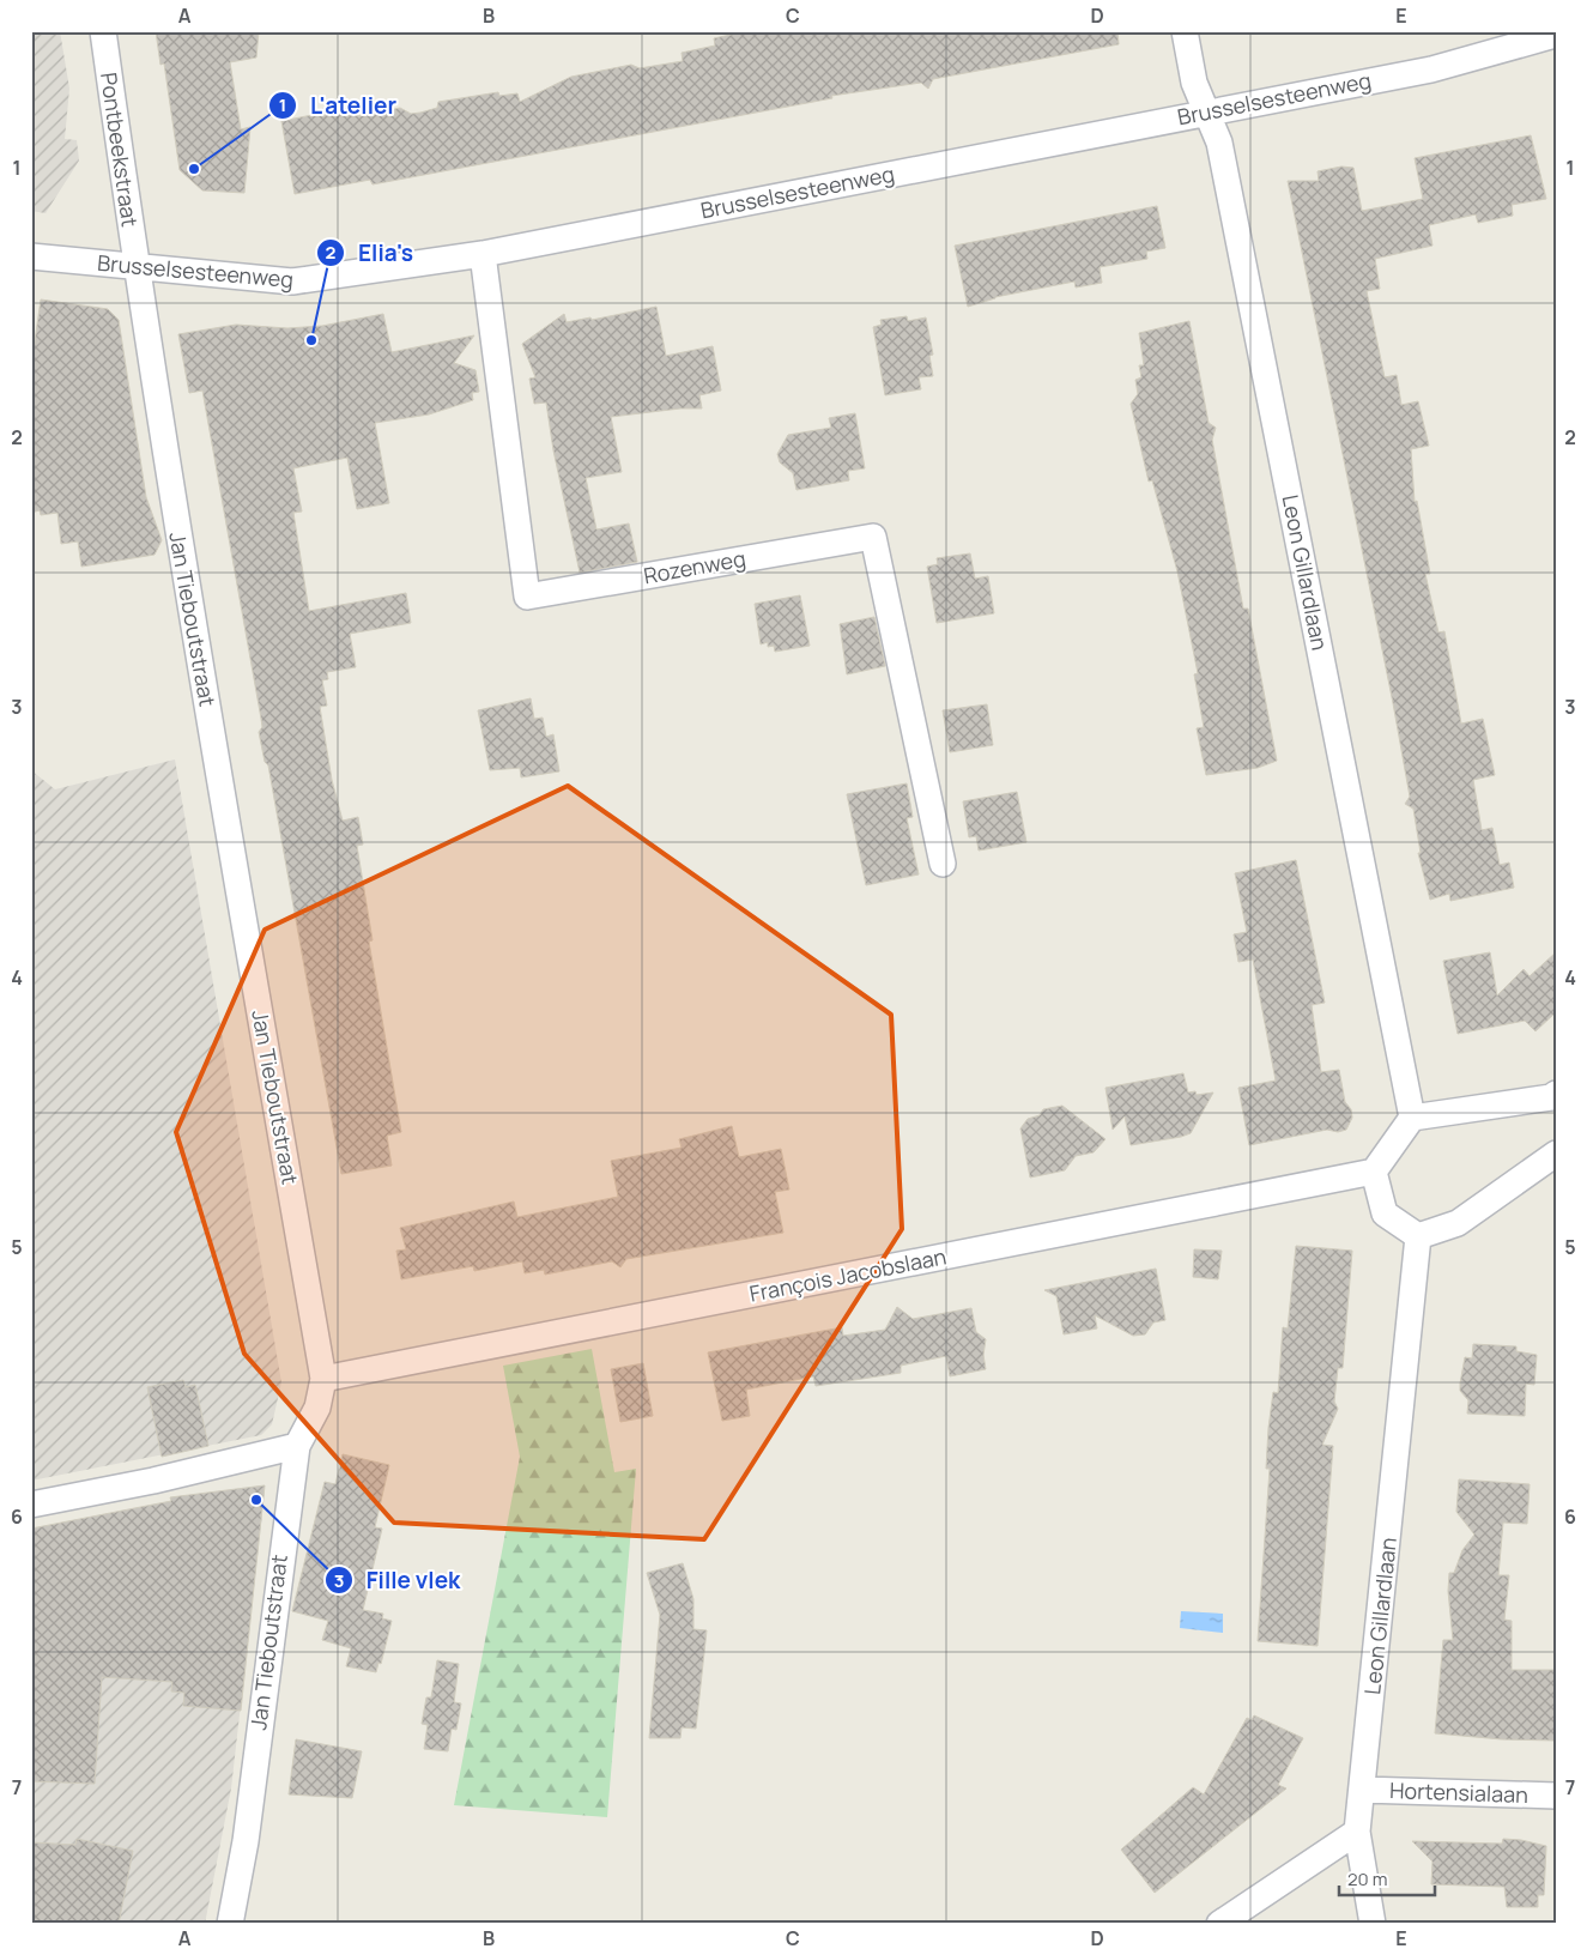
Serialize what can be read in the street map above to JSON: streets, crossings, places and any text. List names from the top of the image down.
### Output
{
  "streets": {
    "street": [
      "Brusselsesteenweg",
      "Pontbeekstraat",
      "Rozenweg",
      "Leon Gillardlaan",
      "Jan Tieboutstraat",
      "François Jacobslaan",
      "Hortensialaan"
    ]
  },
  "crossings": [
    ["Brusselsesteenweg", "Pontbeekstraat"],
    ["Brusselsesteenweg", "Rozenweg"],
    ["Brusselsesteenweg", "Leon Gillardlaan"],
    ["Brusselsesteenweg", "Jan Tieboutstraat"],
    ["Pontbeekstraat", "Jan Tieboutstraat"],
    ["Leon Gillardlaan", "Hortensialaan"],
    ["Jan Tieboutstraat", "François Jacobslaan"]
  ],
  "places": ["L'atelier", "Elia's", "Fille vlek"],
  "scale_bar": "20 m",
  "grid": {
    "columns": [
      "A",
      "B",
      "C",
      "D",
      "E"
    ],
    "rows": [
      "1",
      "2",
      "3",
      "4",
      "5",
      "6",
      "7"
    ]
  }
}
